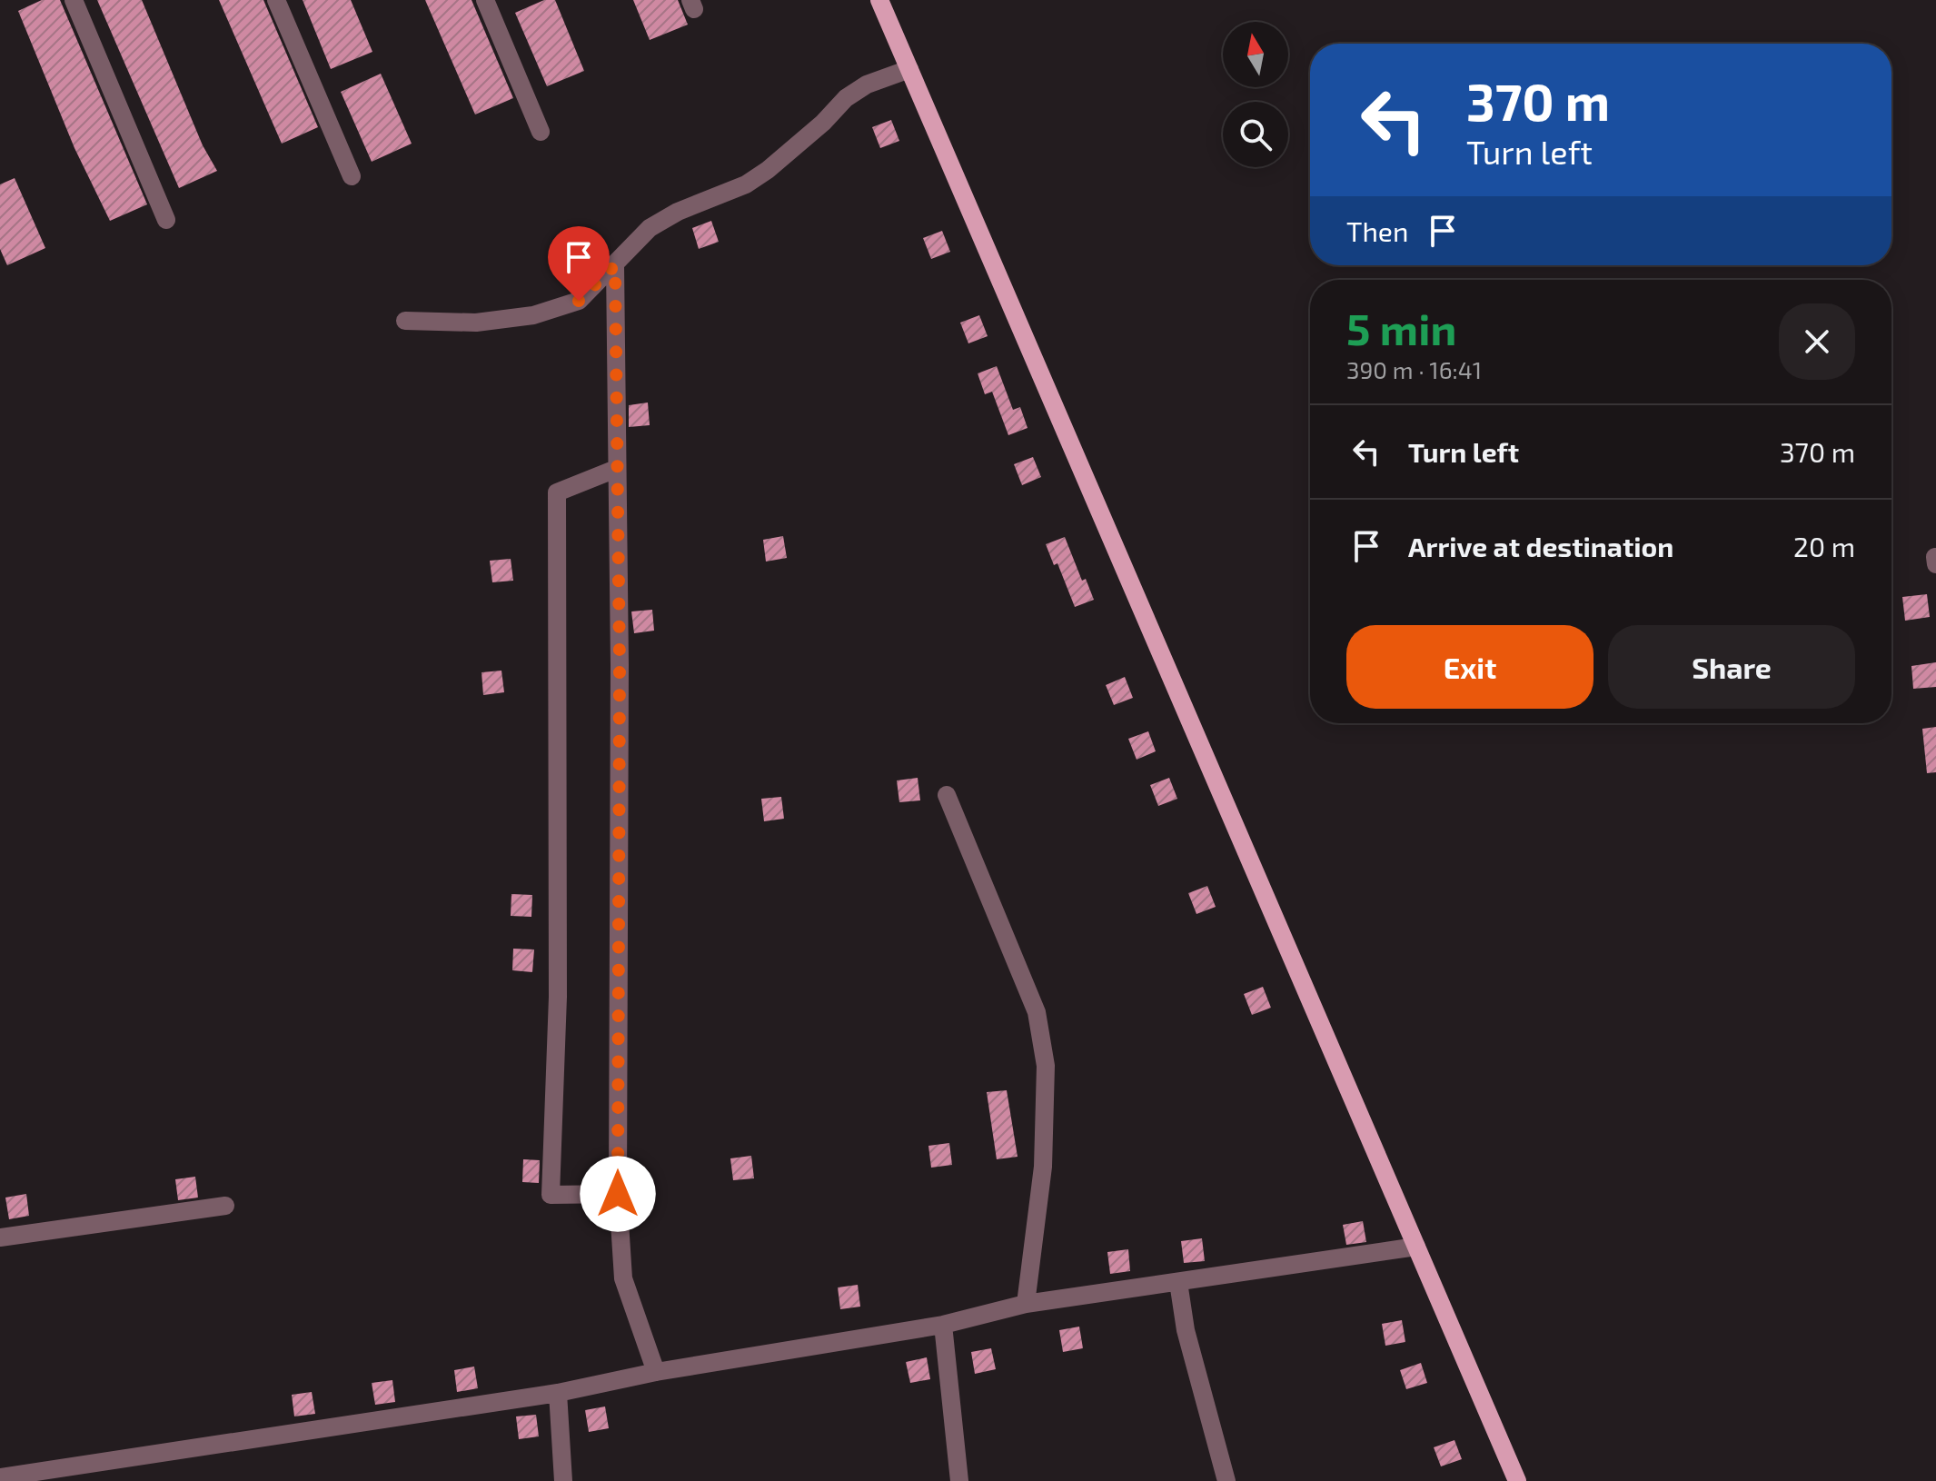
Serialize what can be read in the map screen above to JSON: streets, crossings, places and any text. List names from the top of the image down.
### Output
{
  "north": "top",
  "page": {
    "turn": ["370 m", "Turn left"],
    "then": "Then",
    "heading": ["5 min", "390 m · 16:41"],
    "list": [
      {
        "name": "Turn left",
        "value": "370 m"
      },
      {
        "name": "Arrive at destination",
        "value": "20 m"
      }
    ],
    "buttons": ["Exit", "Share"]
  }
}
